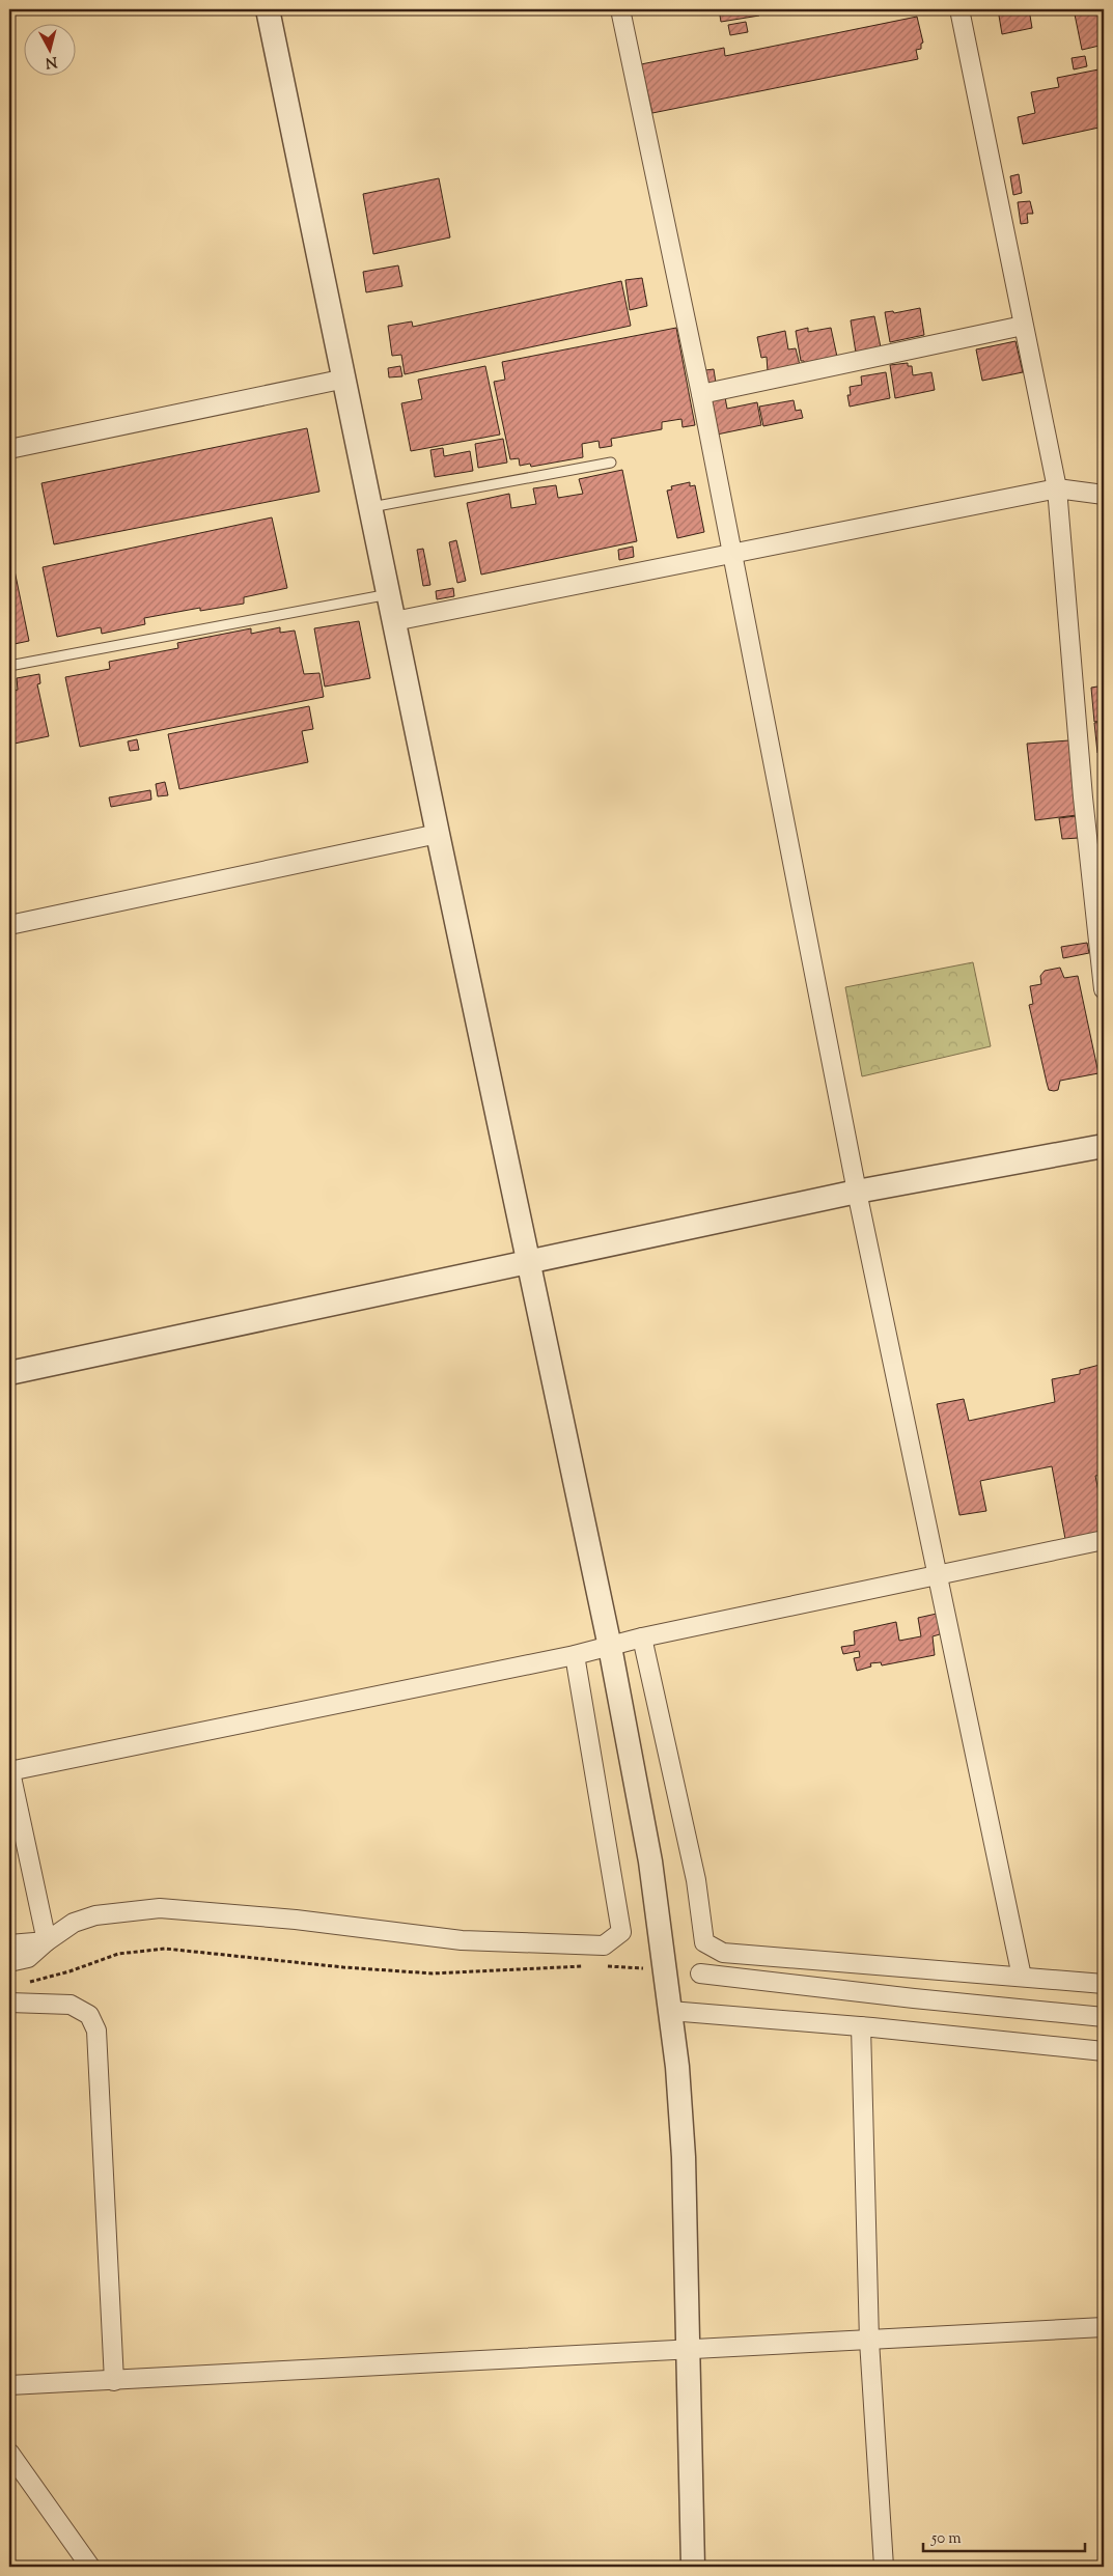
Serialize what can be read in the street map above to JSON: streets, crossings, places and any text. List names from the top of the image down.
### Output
{
  "scale_bar": "50 m",
  "north": "bottom"
}
